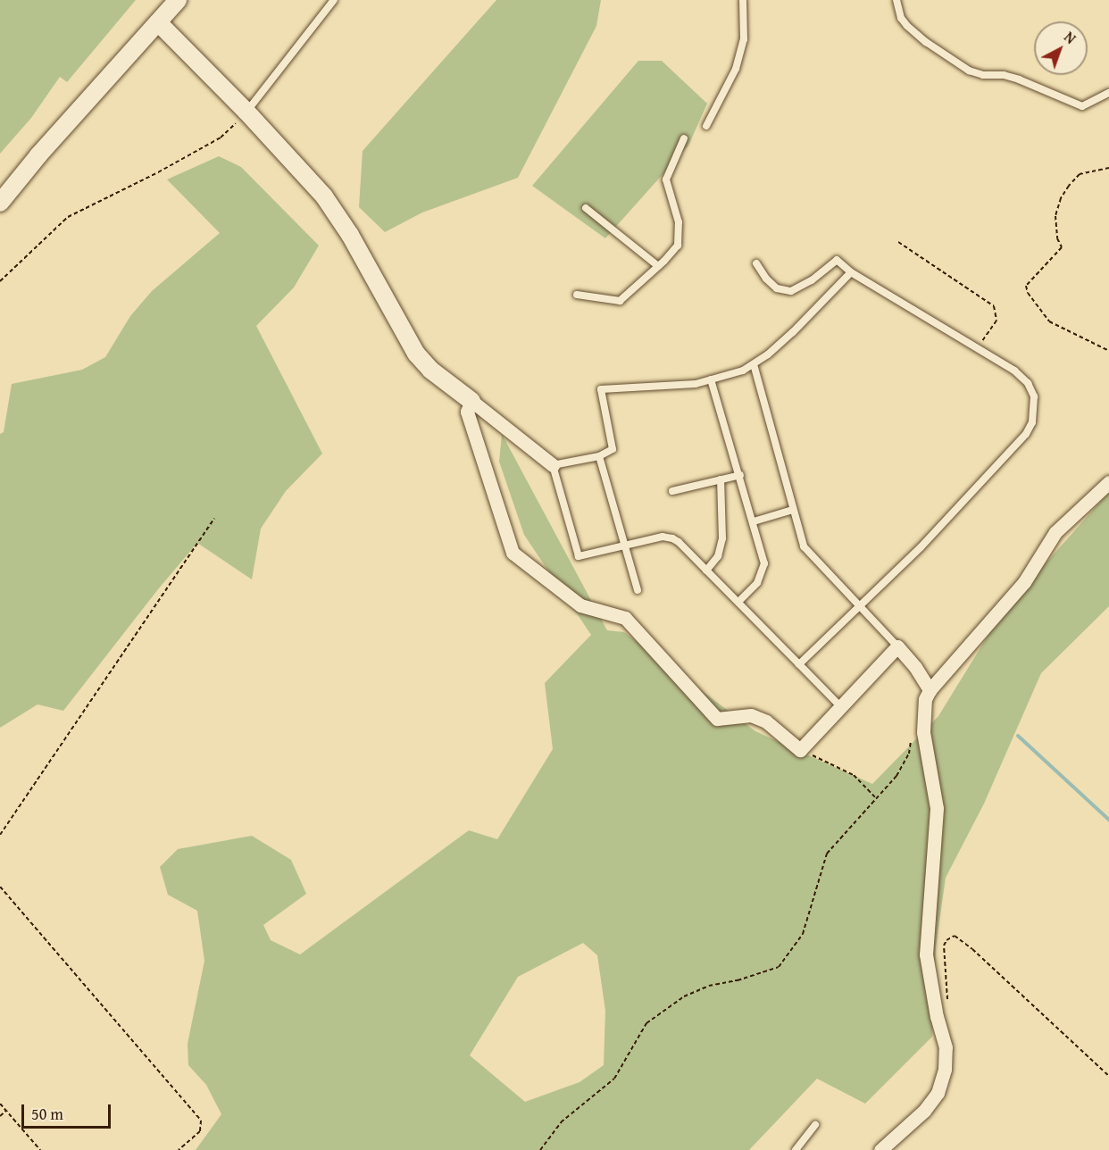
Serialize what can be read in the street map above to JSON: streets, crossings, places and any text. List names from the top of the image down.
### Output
{
  "scale_bar": "50 m",
  "north": "top right"
}
